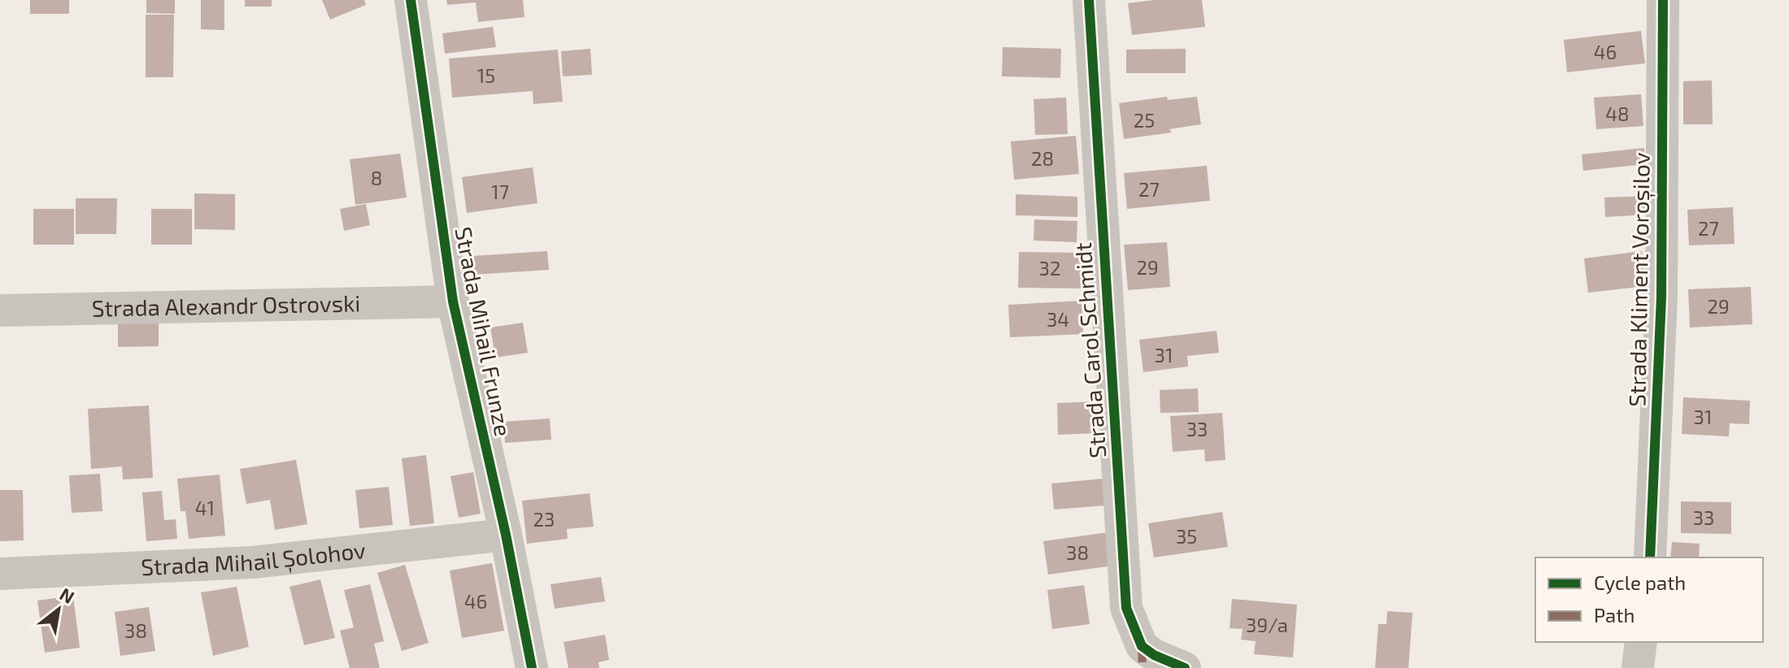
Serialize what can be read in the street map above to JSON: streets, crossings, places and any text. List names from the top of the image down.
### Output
{
  "streets": {
    "street": [
      "Strada Kliment Voroșilov",
      "Strada Alexandr Ostrovski",
      "Strada Mihail Frunze",
      "Strada Carol Schmidt",
      "Strada Mihail Șolohov"
    ]
  },
  "crossings": [
    ["Strada Alexandr Ostrovski", "Strada Mihail Frunze"],
    ["Strada Mihail Frunze", "Strada Mihail Șolohov"]
  ],
  "house_numbers": [
    "46",
    "15",
    "48",
    "25",
    "28",
    "8",
    "27",
    "17",
    "27",
    "29",
    "32",
    "29",
    "34",
    "31",
    "31",
    "33",
    "41",
    "33",
    "23",
    "35",
    "38",
    "46",
    "39/a",
    "38"
  ],
  "legend": ["Cycle path", "Path"],
  "north": "top right"
}
